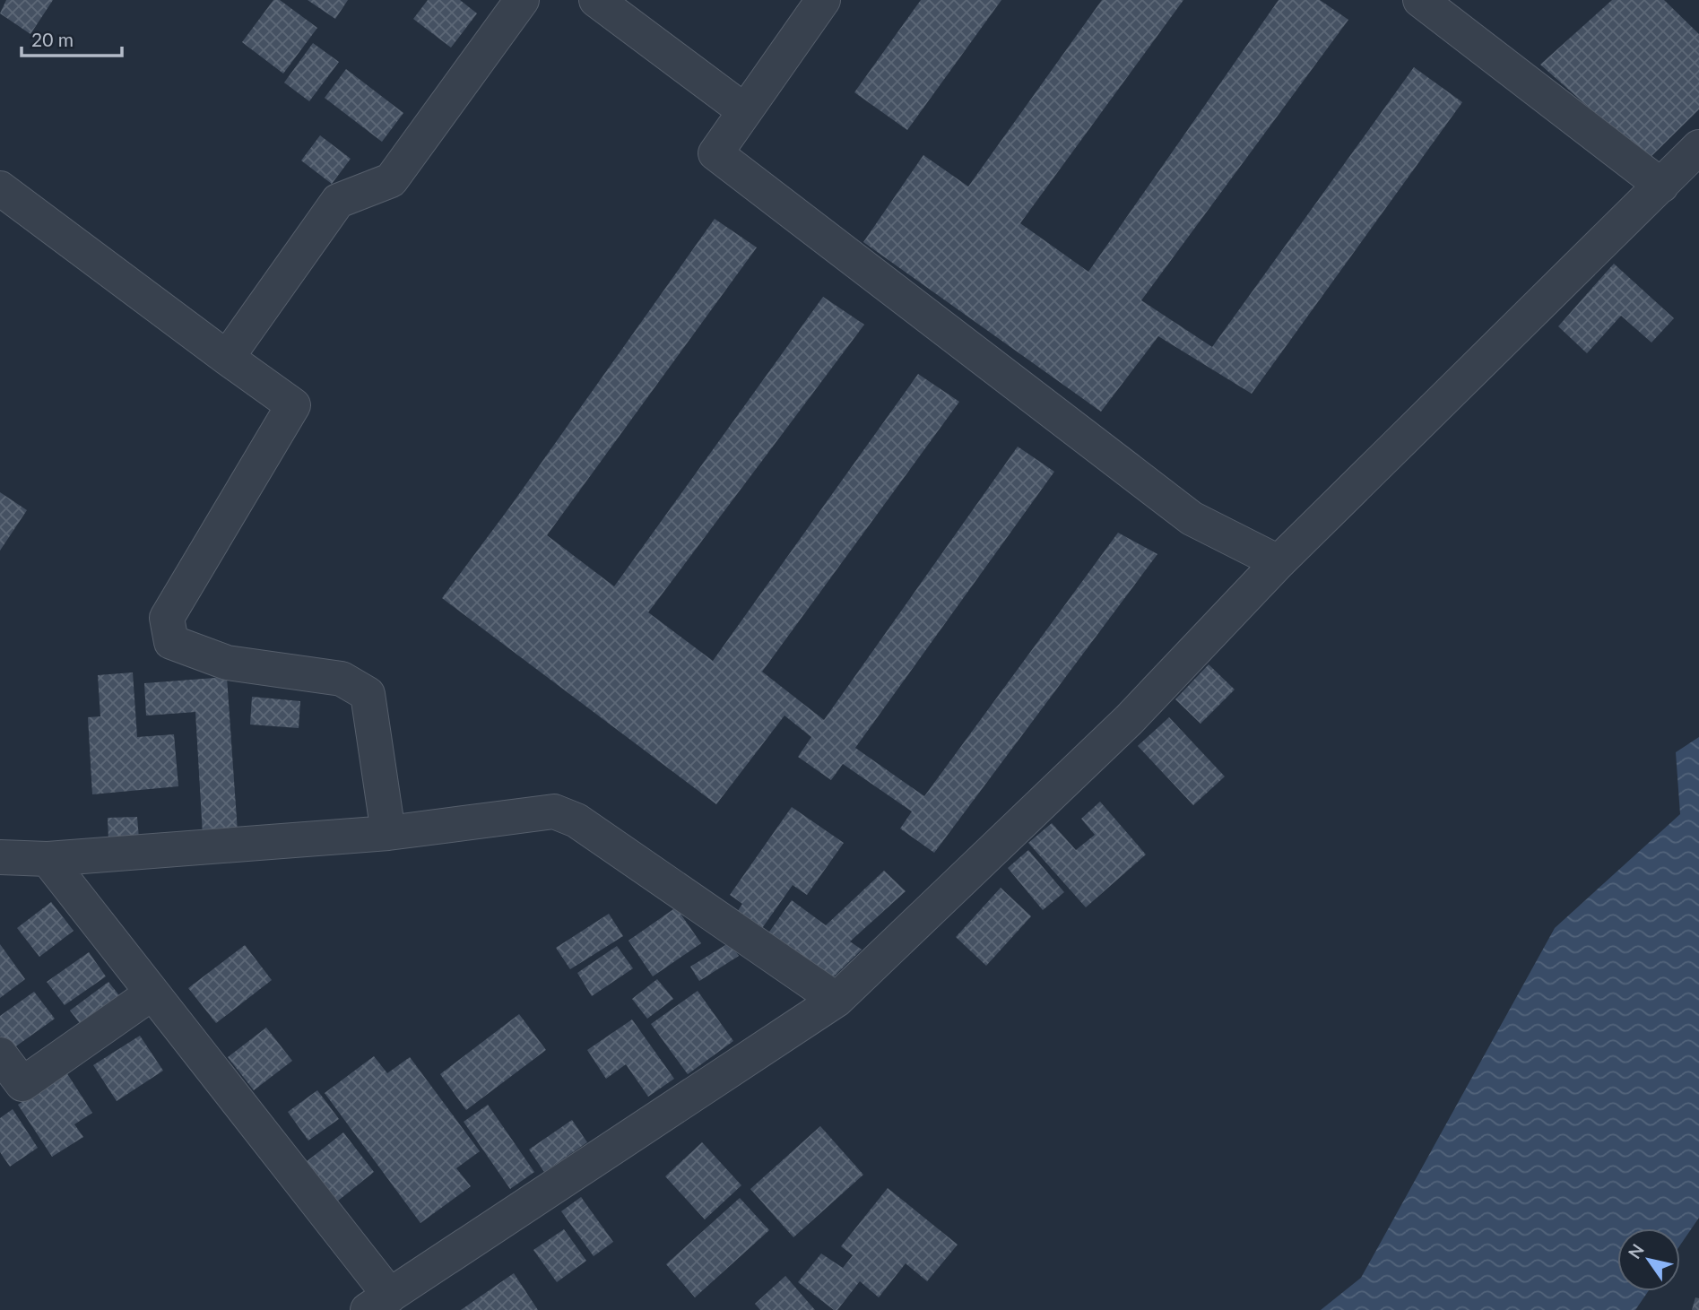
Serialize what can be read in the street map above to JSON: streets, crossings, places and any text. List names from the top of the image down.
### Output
{
  "scale_bar": "20 m",
  "north": "top left"
}
